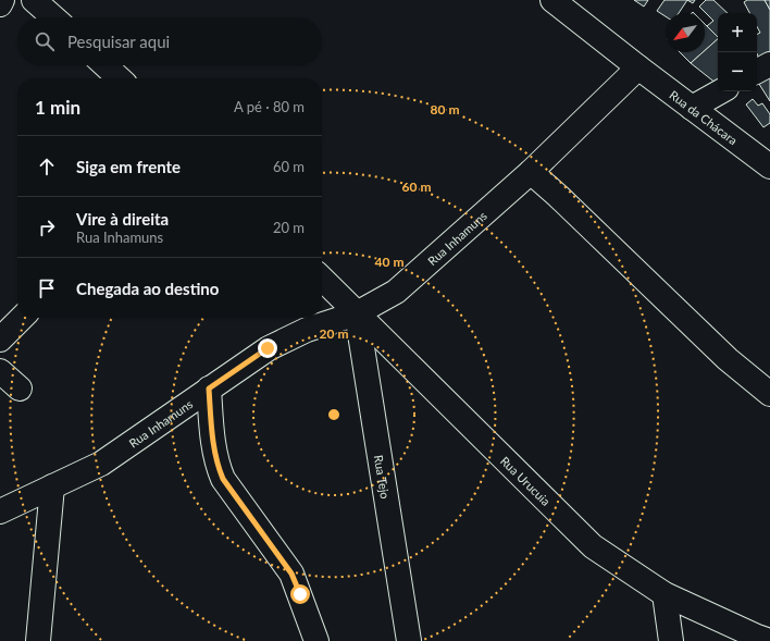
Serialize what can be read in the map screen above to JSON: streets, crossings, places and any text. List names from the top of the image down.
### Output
{
  "streets": {
    "street": [
      "Rua da Chácara",
      "Rua Inhamuns",
      "Rua Tejo",
      "Rua Urucuia"
    ]
  },
  "crossings": [
    ["Rua da Chácara", "Rua Inhamuns"],
    ["Rua Inhamuns", "Rua Tejo"],
    ["Rua Inhamuns", "Rua Urucuia"],
    ["Rua Tejo", "Rua Urucuia"]
  ],
  "north": "bottom left",
  "page": {
    "map_buttons": ["+", "−"],
    "search": "Pesquisar aqui",
    "heading": ["1 min", "A pé · 80 m"],
    "list": [
      ["Siga em frente", "60 m"],
      ["Vire à direita", "Rua Inhamuns", "20 m"],
      "Chegada ao destino"
    ]
  },
  "rings": [
    "80 m",
    "60 m",
    "40 m",
    "20 m"
  ]
}
